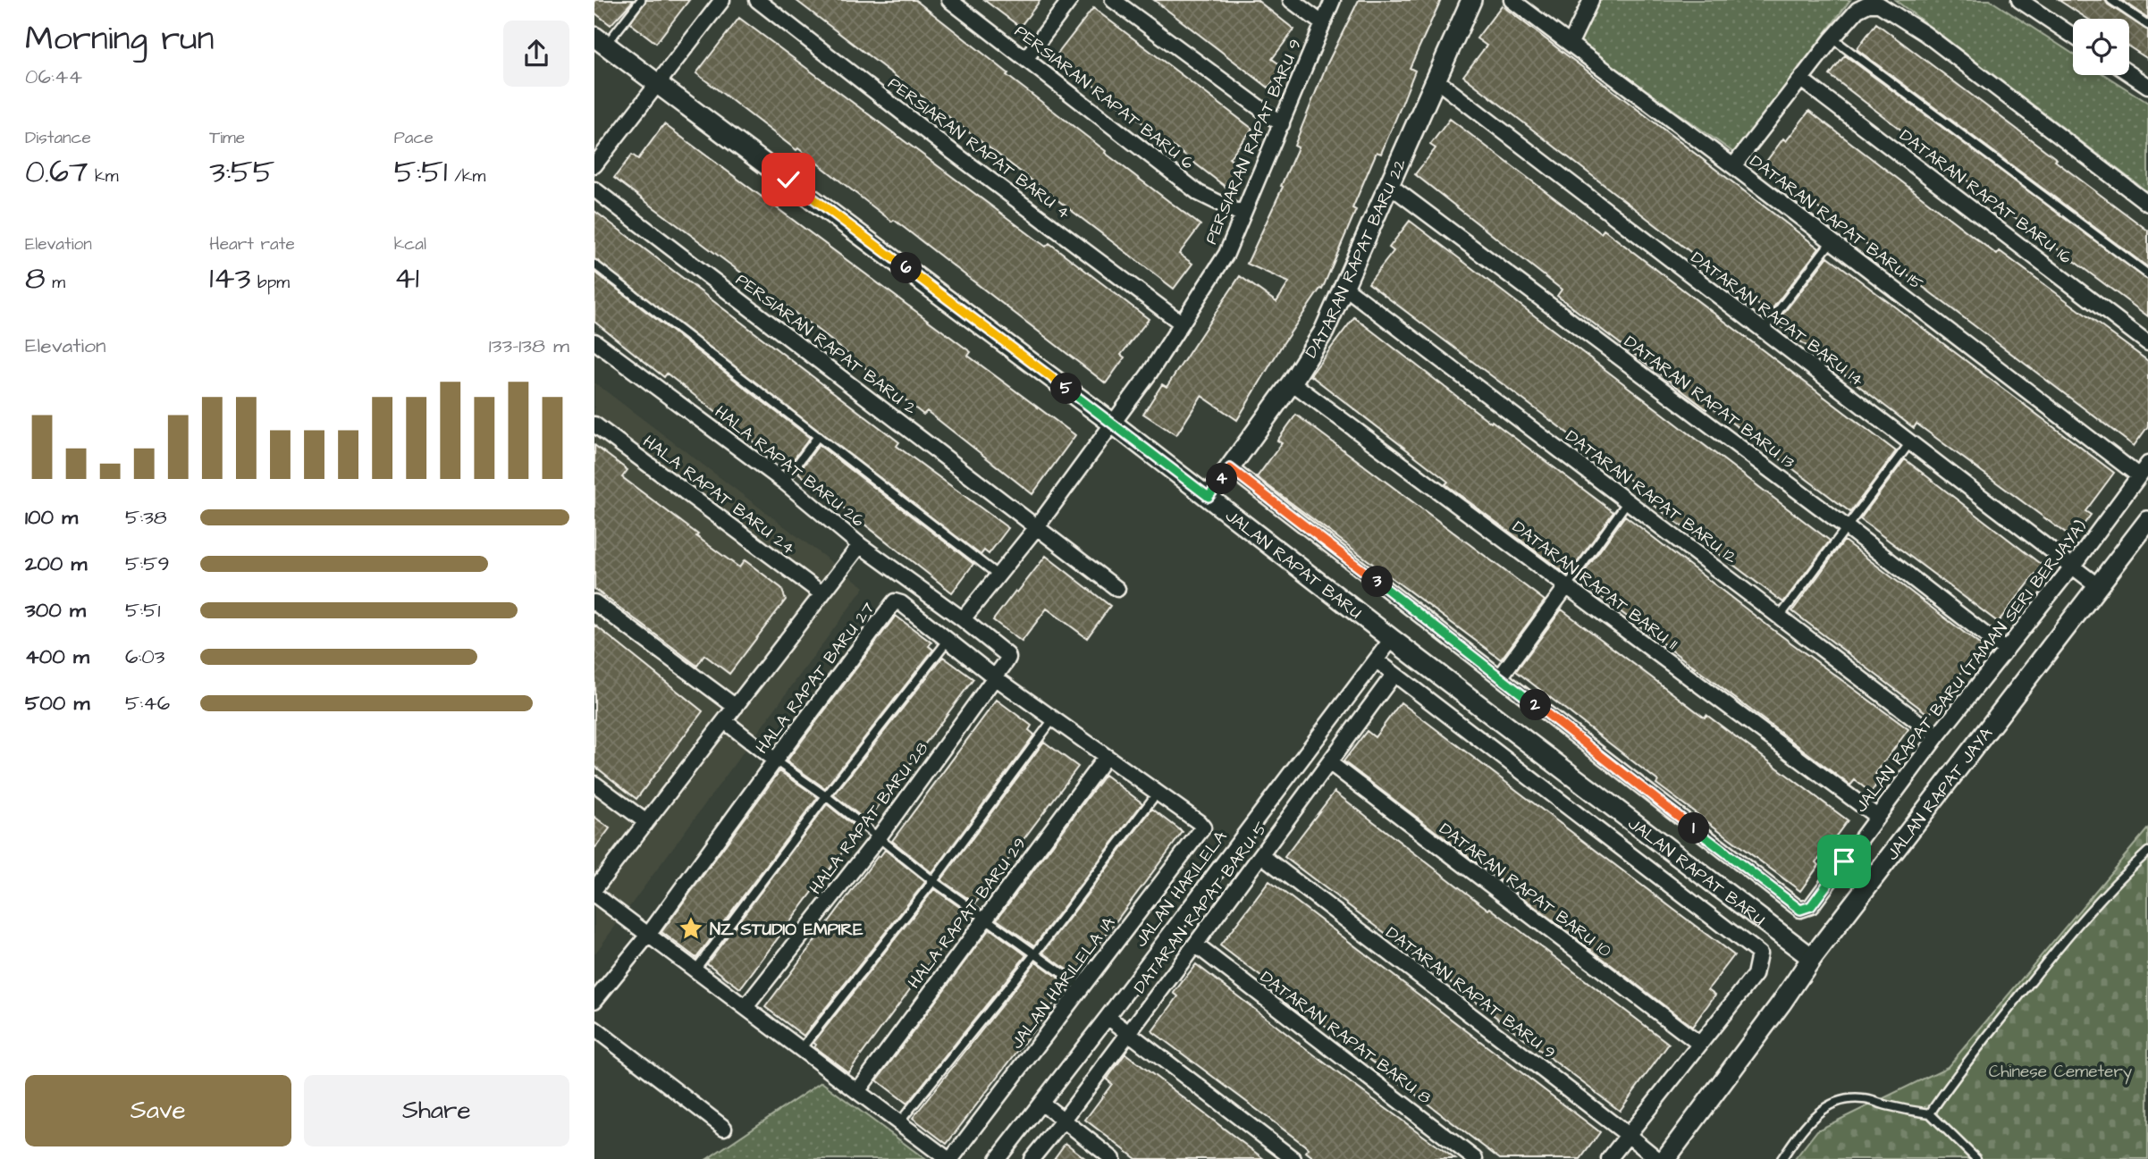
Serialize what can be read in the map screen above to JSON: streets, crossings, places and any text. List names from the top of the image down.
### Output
{
  "streets": {
    "street": [
      "PERSIARAN RAPAT BARU 6",
      "PERSIARAN RAPAT BARU 9",
      "PERSIARAN RAPAT BARU 4",
      "DATARAN RAPAT BARU 16",
      "DATARAN RAPAT BARU 15",
      "DATARAN RAPAT BARU 22",
      "DATARAN RAPAT BARU 14",
      "PERSIARAN RAPAT BARU 2",
      "DATARAN RAPAT BARU 13",
      "HALA RAPAT BARU 26",
      "HALA RAPAT BARU 24",
      "DATARAN RAPAT BARU 12",
      "JALAN RAPAT BARU",
      "DATARAN RAPAT BARU 11",
      "JALAN RAPAT BARU (TAMAN SERI BERJAYA)",
      "HALA RAPAT BARU 27",
      "JALAN RAPAT JAYA",
      "HALA RAPAT BARU 28",
      "JALAN HARILELA",
      "DATARAN RAPAT BARU 10",
      "DATARAN RAPAT BARU 5",
      "HALA RAPAT BARU 29",
      "JALAN HARILELA 1A",
      "DATARAN RAPAT BARU 9",
      "DATARAN RAPAT BARU 8"
    ]
  },
  "crossings": [
    ["PERSIARAN RAPAT BARU 6", "PERSIARAN RAPAT BARU 9"],
    ["PERSIARAN RAPAT BARU 9", "PERSIARAN RAPAT BARU 4"],
    ["PERSIARAN RAPAT BARU 9", "PERSIARAN RAPAT BARU 2"],
    ["PERSIARAN RAPAT BARU 9", "HALA RAPAT BARU 26"],
    ["PERSIARAN RAPAT BARU 9", "JALAN RAPAT BARU"],
    ["DATARAN RAPAT BARU 15", "JALAN RAPAT BARU (TAMAN SERI BERJAYA)"],
    ["DATARAN RAPAT BARU 22", "DATARAN RAPAT BARU 14"],
    ["DATARAN RAPAT BARU 22", "DATARAN RAPAT BARU 13"],
    ["DATARAN RAPAT BARU 22", "DATARAN RAPAT BARU 12"],
    ["DATARAN RAPAT BARU 22", "JALAN RAPAT BARU"],
    ["DATARAN RAPAT BARU 22", "DATARAN RAPAT BARU 11"],
    ["DATARAN RAPAT BARU 22", "JALAN RAPAT BARU (TAMAN SERI BERJAYA)"],
    ["DATARAN RAPAT BARU 14", "JALAN RAPAT BARU (TAMAN SERI BERJAYA)"],
    ["DATARAN RAPAT BARU 14", "JALAN RAPAT JAYA"],
    ["DATARAN RAPAT BARU 13", "JALAN RAPAT BARU (TAMAN SERI BERJAYA)"],
    ["DATARAN RAPAT BARU 12", "JALAN RAPAT BARU (TAMAN SERI BERJAYA)"],
    ["JALAN RAPAT BARU", "JALAN RAPAT JAYA"],
    ["JALAN RAPAT BARU", "JALAN HARILELA"],
    ["JALAN RAPAT BARU", "DATARAN RAPAT BARU 10"],
    ["JALAN RAPAT BARU", "DATARAN RAPAT BARU 5"],
    ["DATARAN RAPAT BARU 11", "JALAN RAPAT BARU (TAMAN SERI BERJAYA)"],
    ["HALA RAPAT BARU 27", "HALA RAPAT BARU 28"],
    ["HALA RAPAT BARU 27", "HALA RAPAT BARU 29"],
    ["HALA RAPAT BARU 27", "JALAN HARILELA 1A"],
    ["DATARAN RAPAT BARU 10", "DATARAN RAPAT BARU 5"],
    ["DATARAN RAPAT BARU 5", "DATARAN RAPAT BARU 9"],
    ["DATARAN RAPAT BARU 5", "DATARAN RAPAT BARU 8"]
  ],
  "parks": ["Chinese Cemetery"],
  "places": {
    "place": ["NZ STUDIO EMPIRE"]
  },
  "page": {
    "heading": ["Morning run", "06:44"],
    "stats": [
      ["Distance", "0.67 km"],
      ["Time", "3:55"],
      ["Pace", "5:51 /km"],
      ["Elevation", "8 m"],
      ["Heart rate", "143 bpm"],
      ["kcal", "41"]
    ],
    "pins": [
      "6",
      "5",
      "4",
      "3",
      "2",
      "1"
    ],
    "chart": ["Elevation", "133–138 m"],
    "list": [
      {
        "name": "100 m",
        "note": "5:38"
      },
      {
        "name": "200 m",
        "note": "5:59"
      },
      {
        "name": "300 m",
        "note": "5:51"
      },
      {
        "name": "400 m",
        "note": "6:03"
      },
      {
        "name": "500 m",
        "note": "5:46"
      }
    ],
    "buttons": ["Save", "Share"]
  }
}
